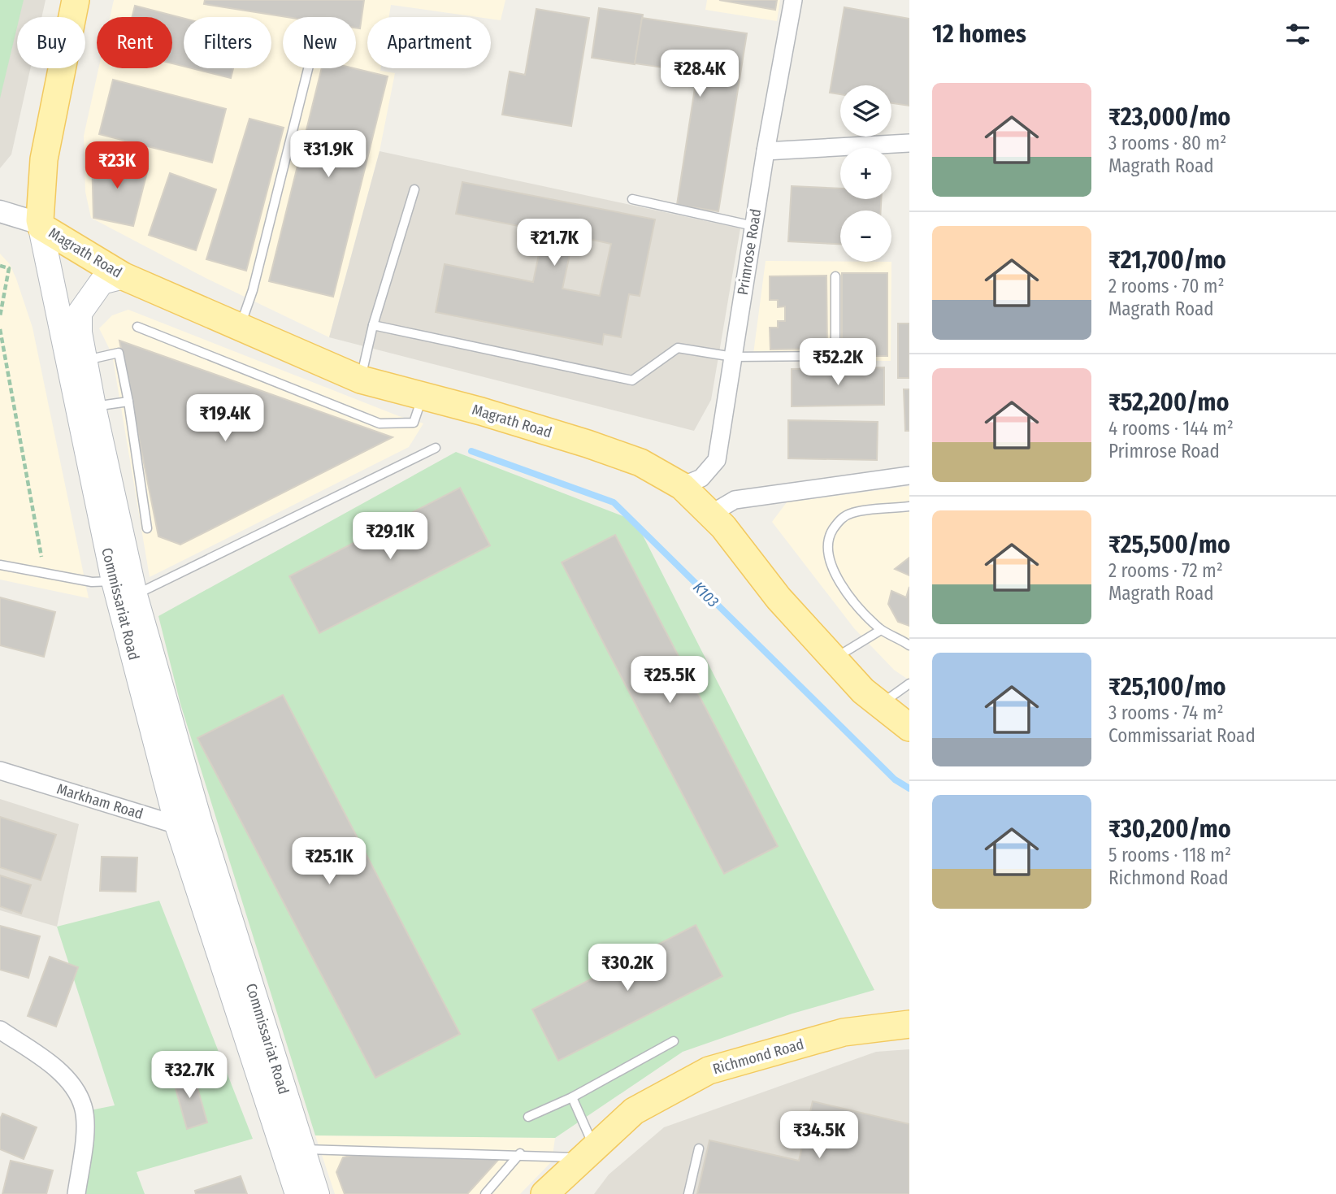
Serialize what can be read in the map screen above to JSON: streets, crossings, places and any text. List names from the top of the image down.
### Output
{
  "streets": {
    "main road": ["Magrath Road", "Commissariat Road", "Richmond Road"],
    "street": ["Primrose Road", "Markham Road"]
  },
  "crossings": [
    ["Primrose Road", "Magrath Road"],
    ["Magrath Road", "Commissariat Road"],
    ["Commissariat Road", "Markham Road"]
  ],
  "water": ["K103"],
  "page": {
    "heading": "12 homes",
    "chip": [
      "Buy",
      "Rent",
      "Filters",
      "New",
      "Apartment"
    ],
    "price": [
      "₹28.4K",
      "₹31.9K",
      "₹23K",
      "₹21.7K",
      "₹52.2K",
      "₹19.4K",
      "₹29.1K",
      "₹25.5K",
      "₹25.1K",
      "₹30.2K",
      "₹32.7K",
      "₹34.5K"
    ],
    "list": [
      {
        "name": "₹23,000/mo",
        "note": "3 rooms · 80 m² · Magrath Road"
      },
      {
        "name": "₹21,700/mo",
        "note": "2 rooms · 70 m² · Magrath Road"
      },
      {
        "name": "₹52,200/mo",
        "note": "4 rooms · 144 m² · Primrose Road"
      },
      {
        "name": "₹25,500/mo",
        "note": "2 rooms · 72 m² · Magrath Road"
      },
      {
        "name": "₹25,100/mo",
        "note": "3 rooms · 74 m² · Commissariat Road"
      },
      {
        "name": "₹30,200/mo",
        "note": "5 rooms · 118 m² · Richmond Road"
      }
    ],
    "map_buttons": ["+", "−"]
  }
}
